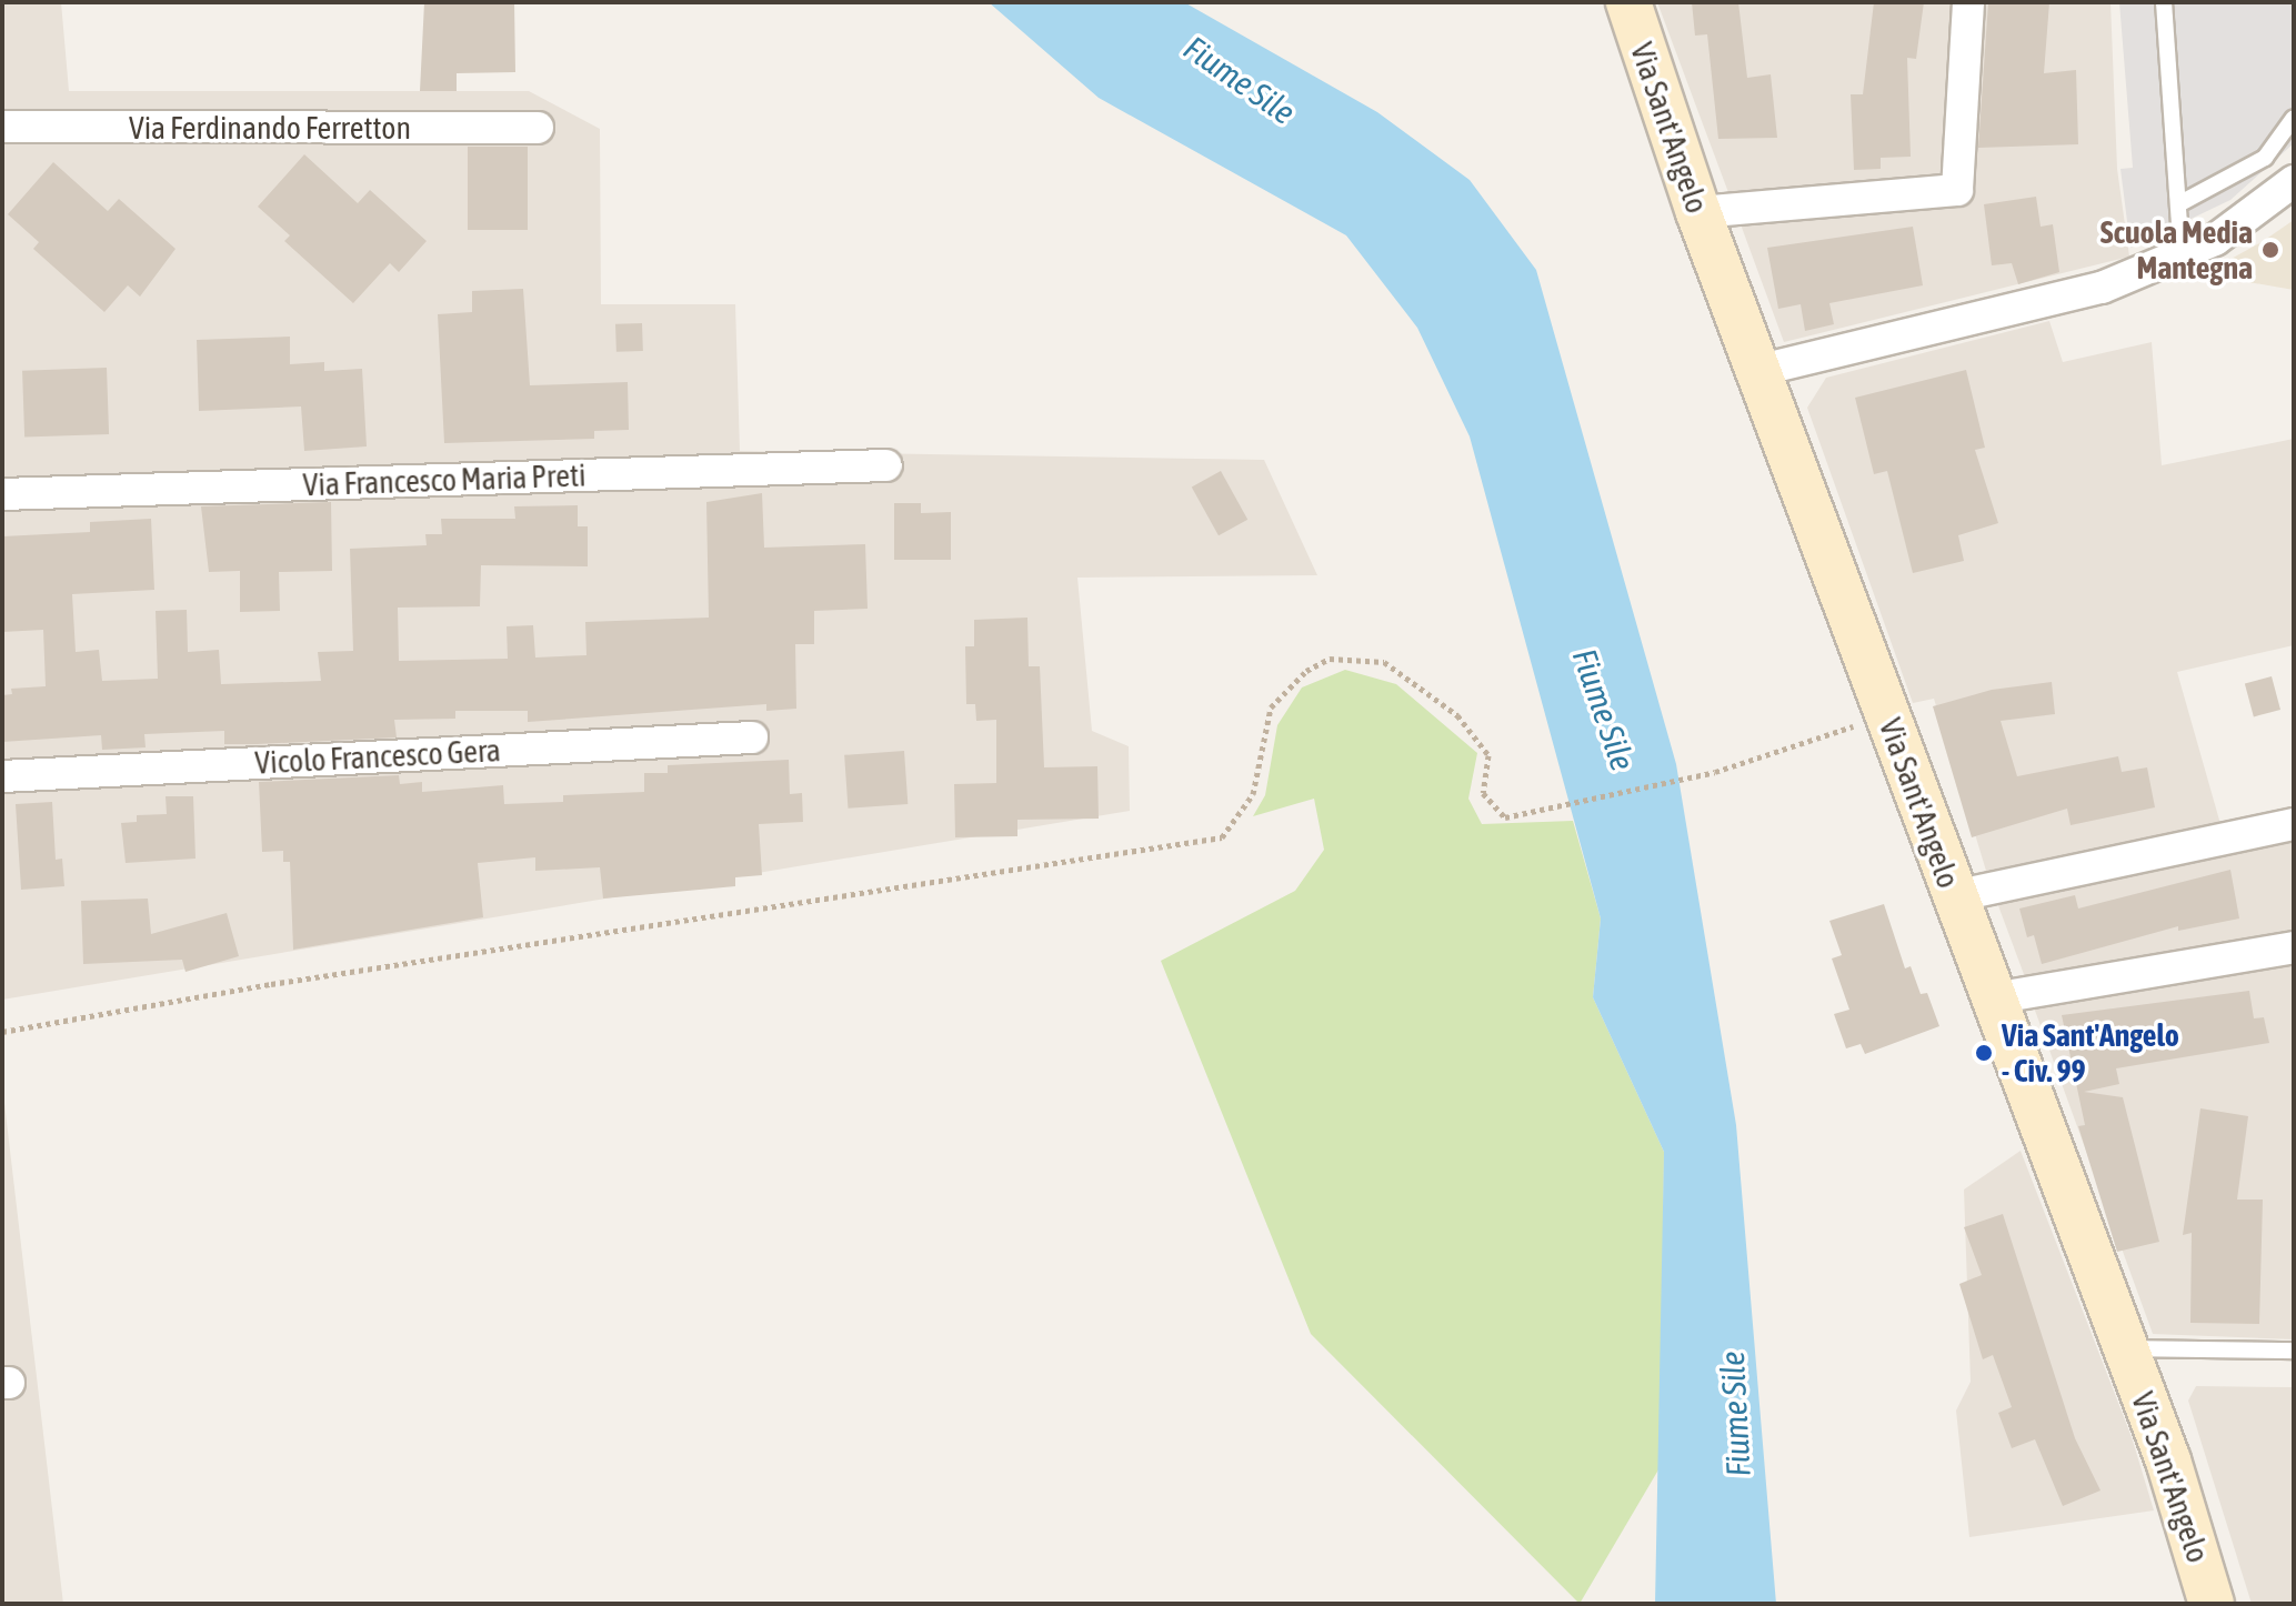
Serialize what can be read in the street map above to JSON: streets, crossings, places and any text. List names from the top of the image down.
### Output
{
  "streets": {
    "street": [
      "Via Ferdinando Ferretton",
      "Via Sant'Angelo",
      "Via Francesco Maria Preti",
      "Vicolo Francesco Gera"
    ]
  },
  "water": ["Fiume Sile"],
  "places": ["Scuola Media Mantegna", "Via Sant'Angelo - Civ. 99"]
}
